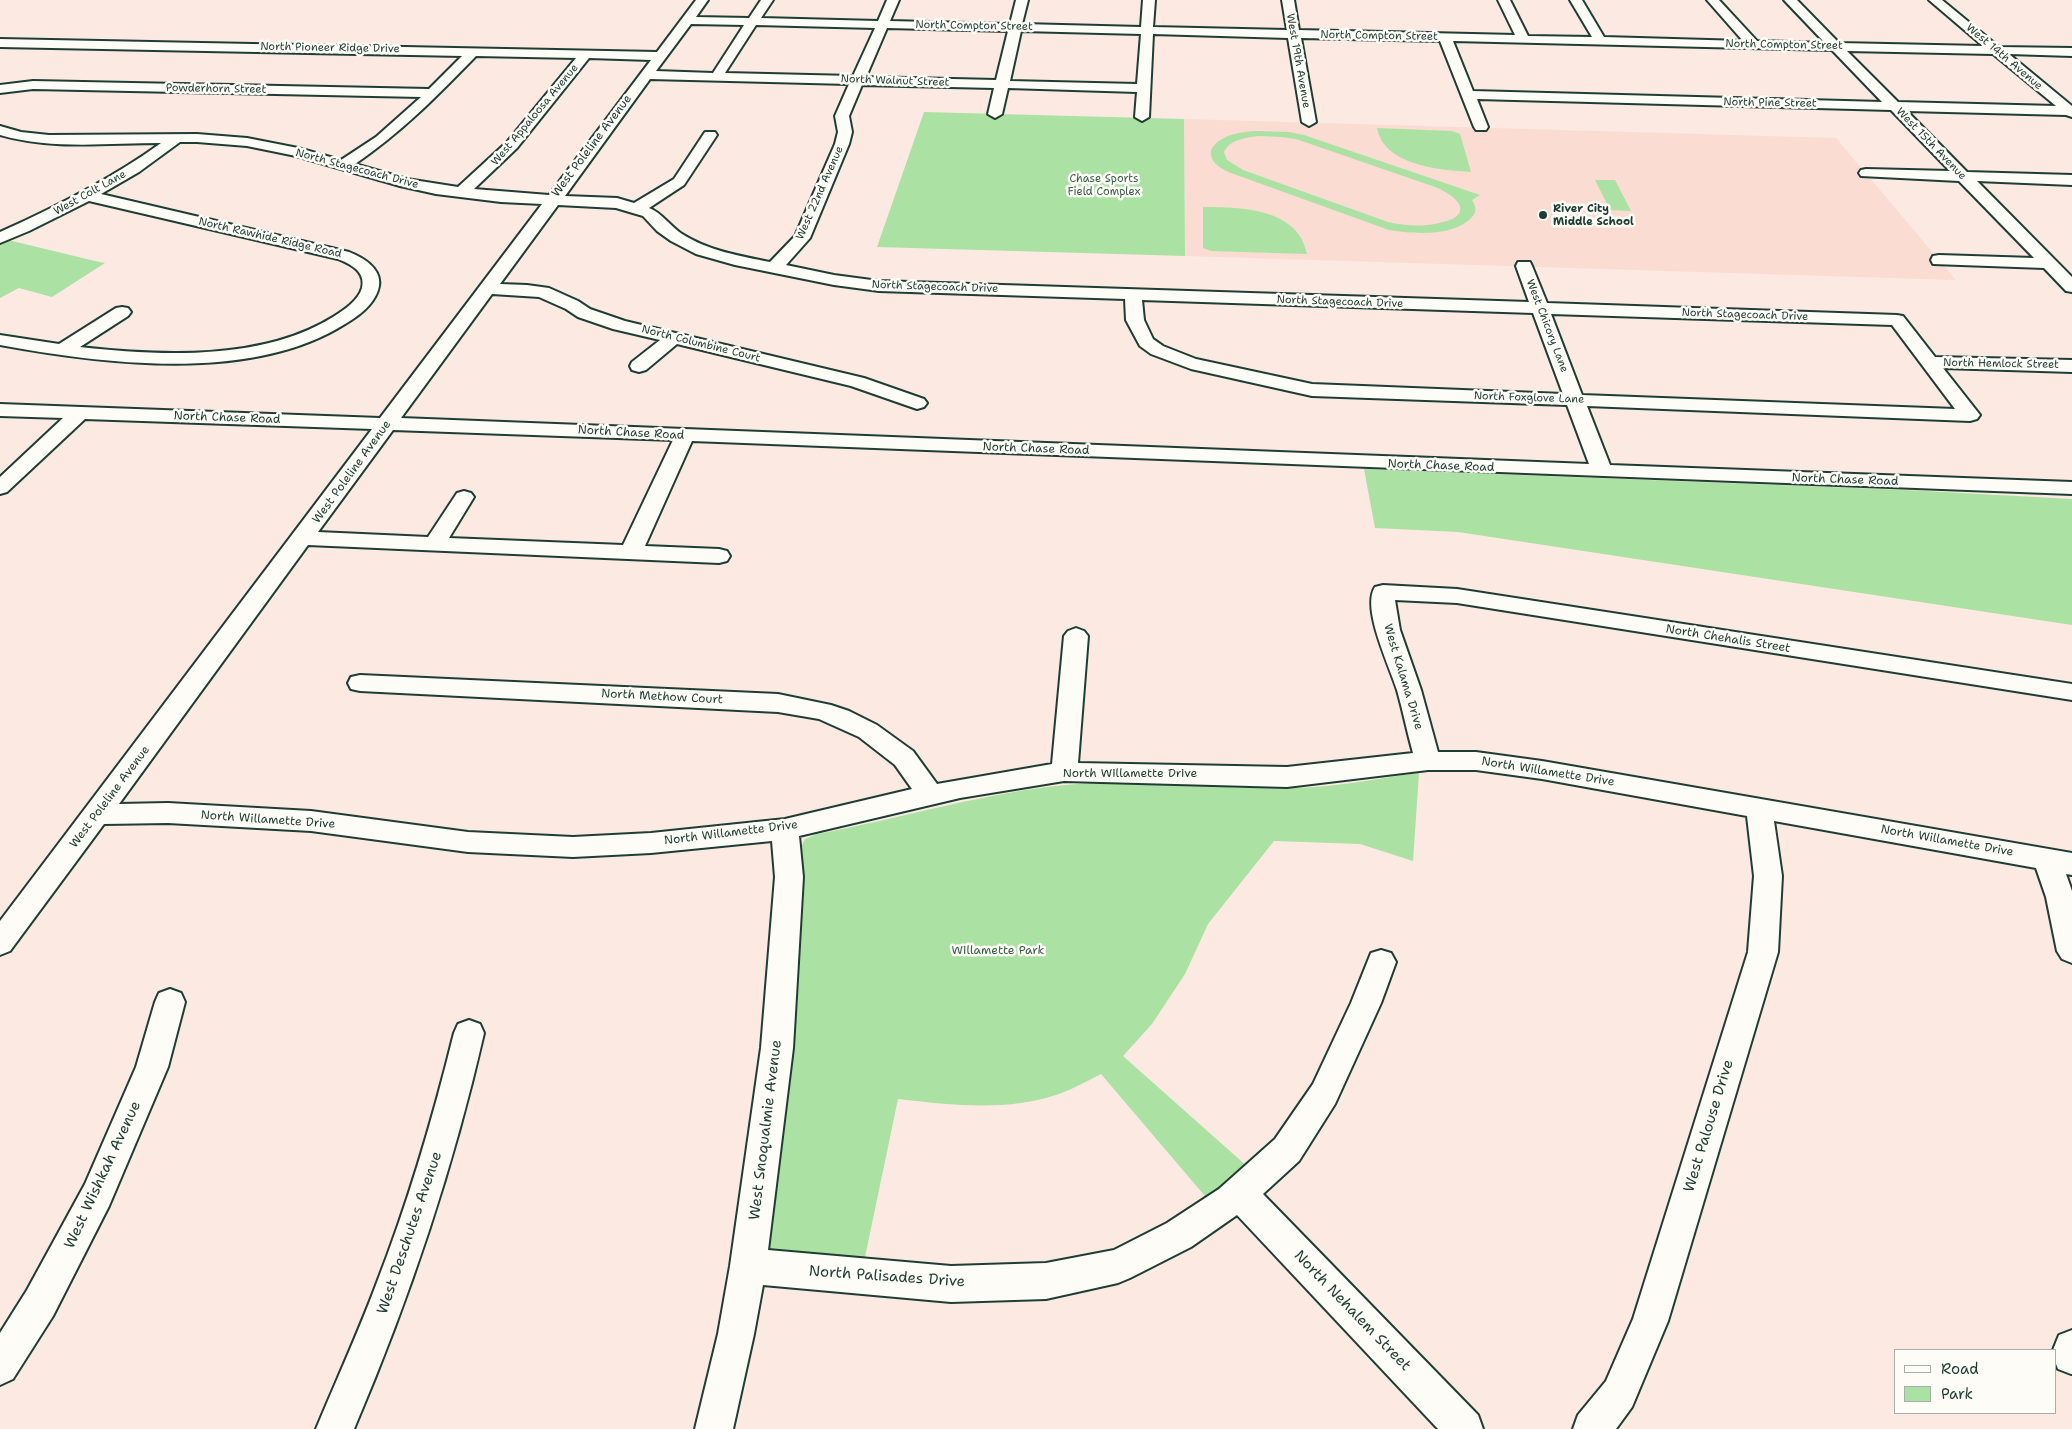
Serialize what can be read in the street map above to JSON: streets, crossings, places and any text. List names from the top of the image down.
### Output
{
  "streets": {
    "street": [
      "North Compton Street",
      "North Pioneer Ridge Drive",
      "West 14th Avenue",
      "West 19th Avenue",
      "North Walnut Street",
      "Powderhorn Street",
      "North Pine Street",
      "West Appaloosa Avenue",
      "West 15th Avenue",
      "West Poleline Avenue",
      "North Stagecoach Drive",
      "West Colt Lane",
      "West 22nd Avenue",
      "North Rawhide Ridge Road",
      "West Chicory Lane",
      "North Columbine Court",
      "North Hemlock Street",
      "North Foxglove Lane",
      "North Chase Road",
      "North Chehalis Street",
      "West Kalama Drive",
      "North Methow Court",
      "North Willamette Drive",
      "West Palouse Drive",
      "West Snoqualmie Avenue",
      "West Wishkah Avenue",
      "West Deschutes Avenue",
      "North Palisades Drive",
      "North Nehalem Street"
    ]
  },
  "crossings": [
    ["North Compton Street", "West 14th Avenue"],
    ["North Compton Street", "West 19th Avenue"],
    ["North Compton Street", "West 15th Avenue"],
    ["North Compton Street", "West Poleline Avenue"],
    ["North Compton Street", "West 22nd Avenue"],
    ["North Pioneer Ridge Drive", "West Appaloosa Avenue"],
    ["North Pioneer Ridge Drive", "West Poleline Avenue"],
    ["West 14th Avenue", "North Pine Street"],
    ["North Walnut Street", "West Poleline Avenue"],
    ["North Walnut Street", "West 22nd Avenue"],
    ["North Pine Street", "West 15th Avenue"],
    ["West Appaloosa Avenue", "North Stagecoach Drive"],
    ["West Poleline Avenue", "North Stagecoach Drive"],
    ["West Poleline Avenue", "North Columbine Court"],
    ["West Poleline Avenue", "North Chase Road"],
    ["West Poleline Avenue", "North Willamette Drive"],
    ["North Stagecoach Drive", "West Colt Lane"],
    ["North Stagecoach Drive", "West 22nd Avenue"],
    ["North Stagecoach Drive", "West Chicory Lane"],
    ["North Stagecoach Drive", "North Hemlock Street"],
    ["North Stagecoach Drive", "North Foxglove Lane"],
    ["West Colt Lane", "North Rawhide Ridge Road"],
    ["West Chicory Lane", "North Foxglove Lane"],
    ["West Chicory Lane", "North Chase Road"],
    ["North Hemlock Street", "North Foxglove Lane"],
    ["North Chehalis Street", "West Kalama Drive"],
    ["West Kalama Drive", "North Willamette Drive"],
    ["North Methow Court", "North Willamette Drive"],
    ["North Willamette Drive", "West Palouse Drive"],
    ["North Willamette Drive", "West Snoqualmie Avenue"],
    ["West Snoqualmie Avenue", "North Palisades Drive"],
    ["North Palisades Drive", "North Nehalem Street"]
  ],
  "parks": ["Chase Sports Field Complex", "Willamette Park"],
  "places": ["River City Middle School"],
  "legend": ["Road", "Park"]
}
